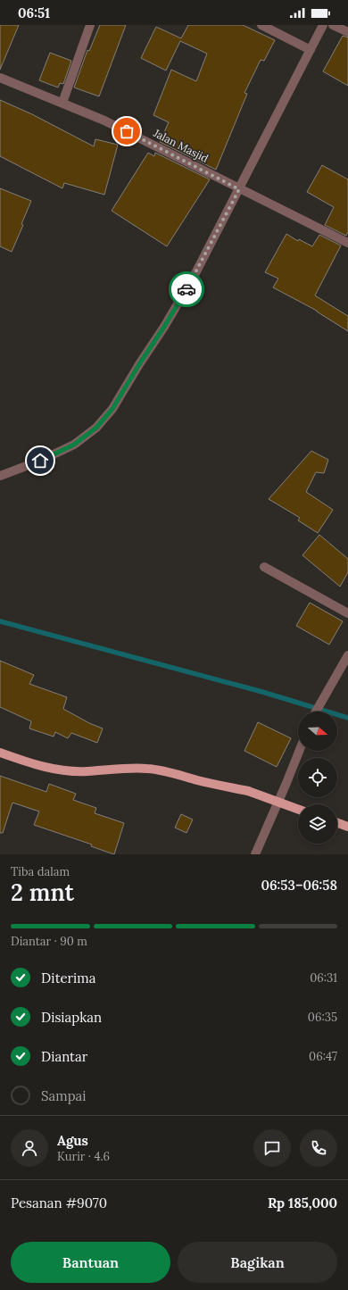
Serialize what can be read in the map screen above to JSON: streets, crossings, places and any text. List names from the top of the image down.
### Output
{
  "streets": {
    "street": ["Jalan Masjid"]
  },
  "north": "right",
  "page": {
    "status": "06:51",
    "heading": ["2 mnt", "Tiba dalam", "06:53–06:58"],
    "panel": [
      "Agus",
      "Kurir · 4.6",
      "Pesanan #9070",
      "Rp 185,000"
    ],
    "bar": "Diantar · 90 m",
    "list": [
      ["Diterima", "06:31"],
      ["Disiapkan", "06:35"],
      ["Diantar", "06:47"],
      "Sampai"
    ],
    "buttons": ["Bantuan", "Bagikan"]
  }
}
